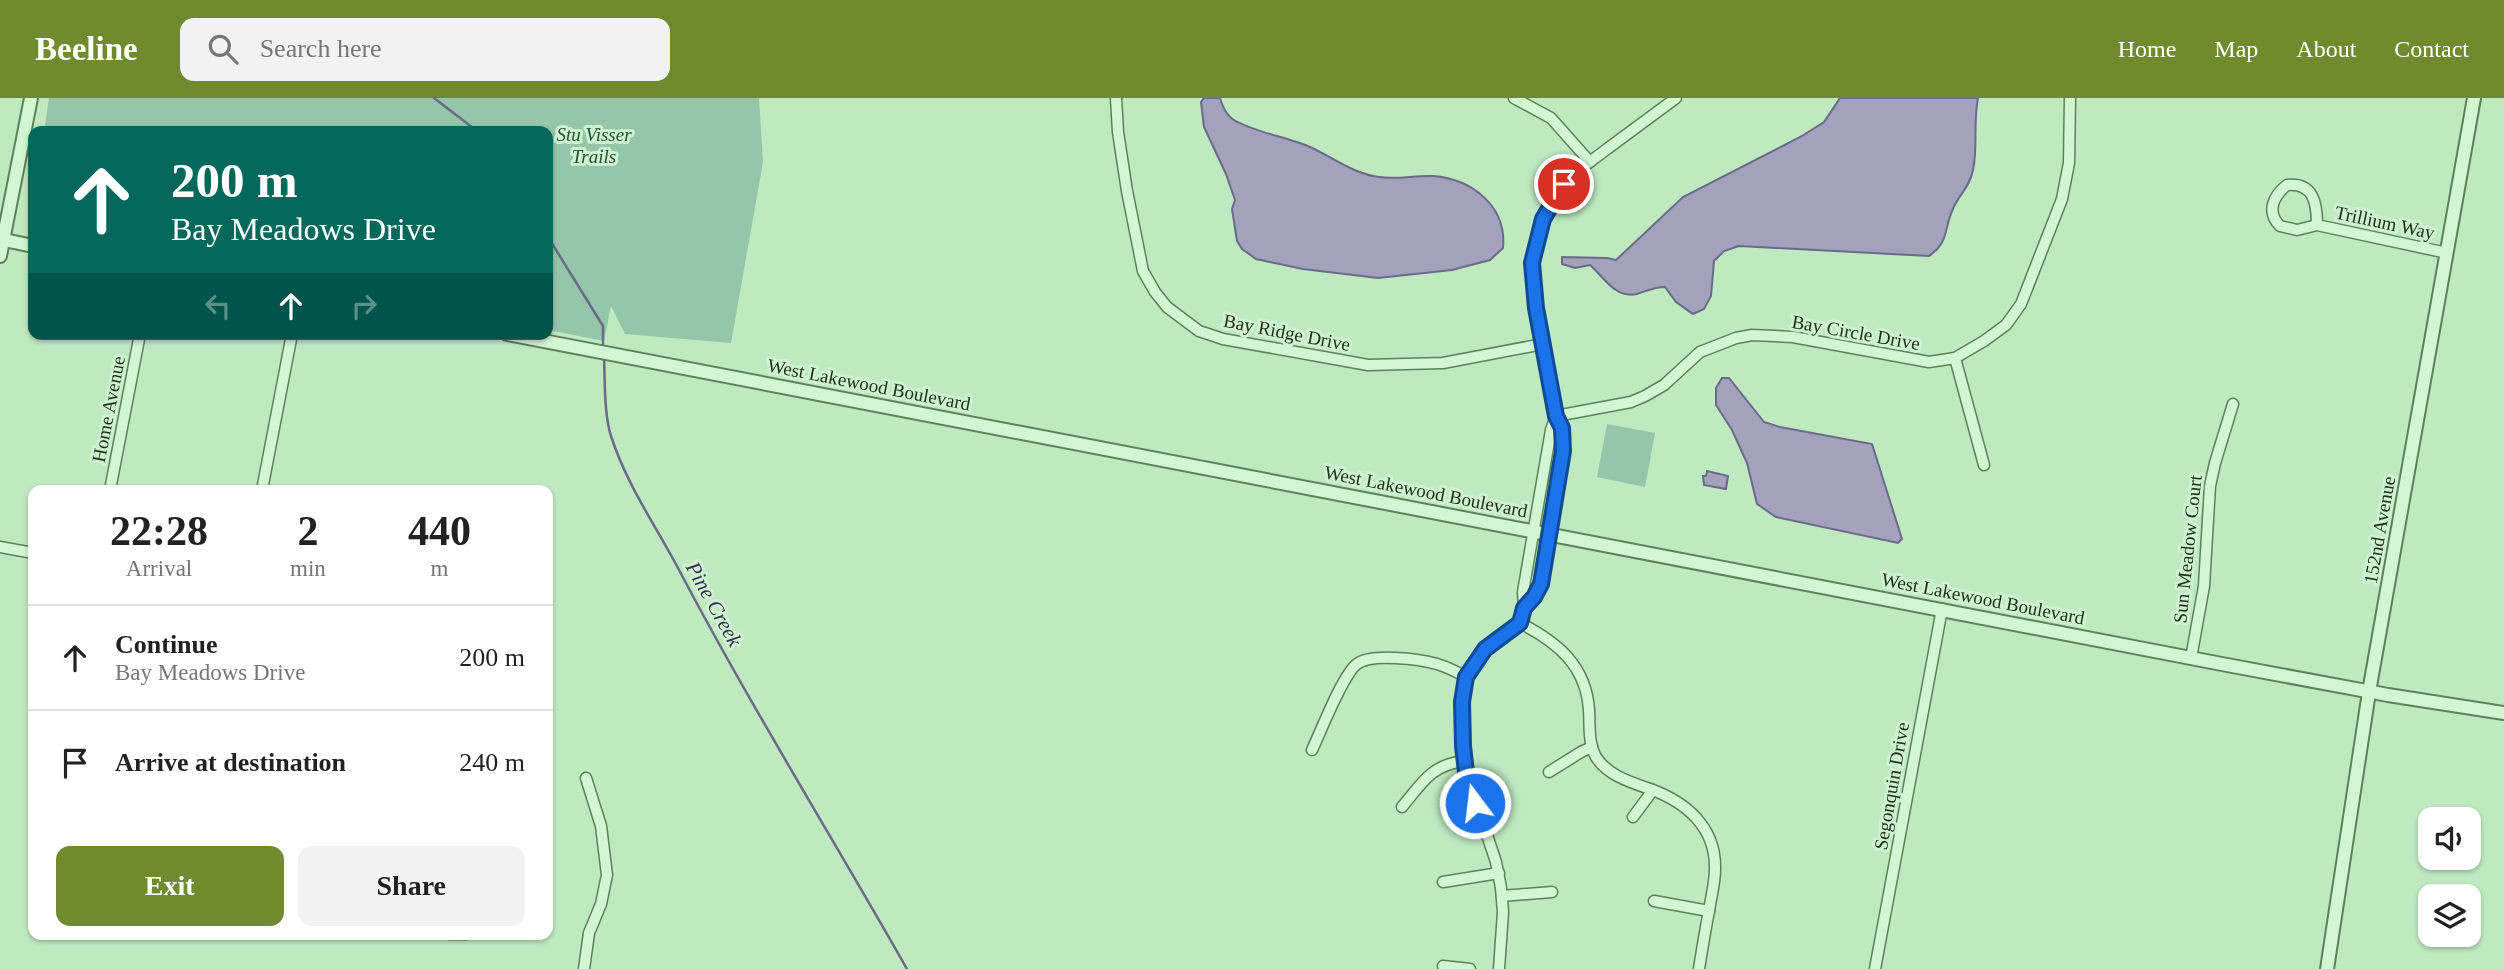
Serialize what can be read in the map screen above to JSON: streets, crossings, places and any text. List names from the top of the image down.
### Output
{
  "streets": {
    "street": [
      "Trillium Way",
      "Bay Ridge Drive",
      "Bay Circle Drive",
      "West Lakewood Boulevard",
      "Home Avenue",
      "152nd Avenue",
      "Sun Meadow Court",
      "Segonquin Drive"
    ]
  },
  "crossings": [
    ["Trillium Way", "152nd Avenue"],
    ["West Lakewood Boulevard", "152nd Avenue"],
    ["West Lakewood Boulevard", "Sun Meadow Court"],
    ["West Lakewood Boulevard", "Segonquin Drive"]
  ],
  "water": ["Pine Creek"],
  "parks": ["Stu Visser Trails"],
  "page": {
    "header": "Beeline",
    "search": "Search here",
    "nav": [
      "Home",
      "Map",
      "About",
      "Contact"
    ],
    "turn": ["200 m", "Bay Meadows Drive"],
    "eta": [
      "22:28",
      "Arrival",
      "2",
      "min",
      "440",
      "m"
    ],
    "list": [
      {
        "name": "Continue",
        "note": "Bay Meadows Drive",
        "value": "200 m"
      },
      {
        "name": "Arrive at destination",
        "value": "240 m"
      }
    ],
    "buttons": ["Exit", "Share"]
  }
}
